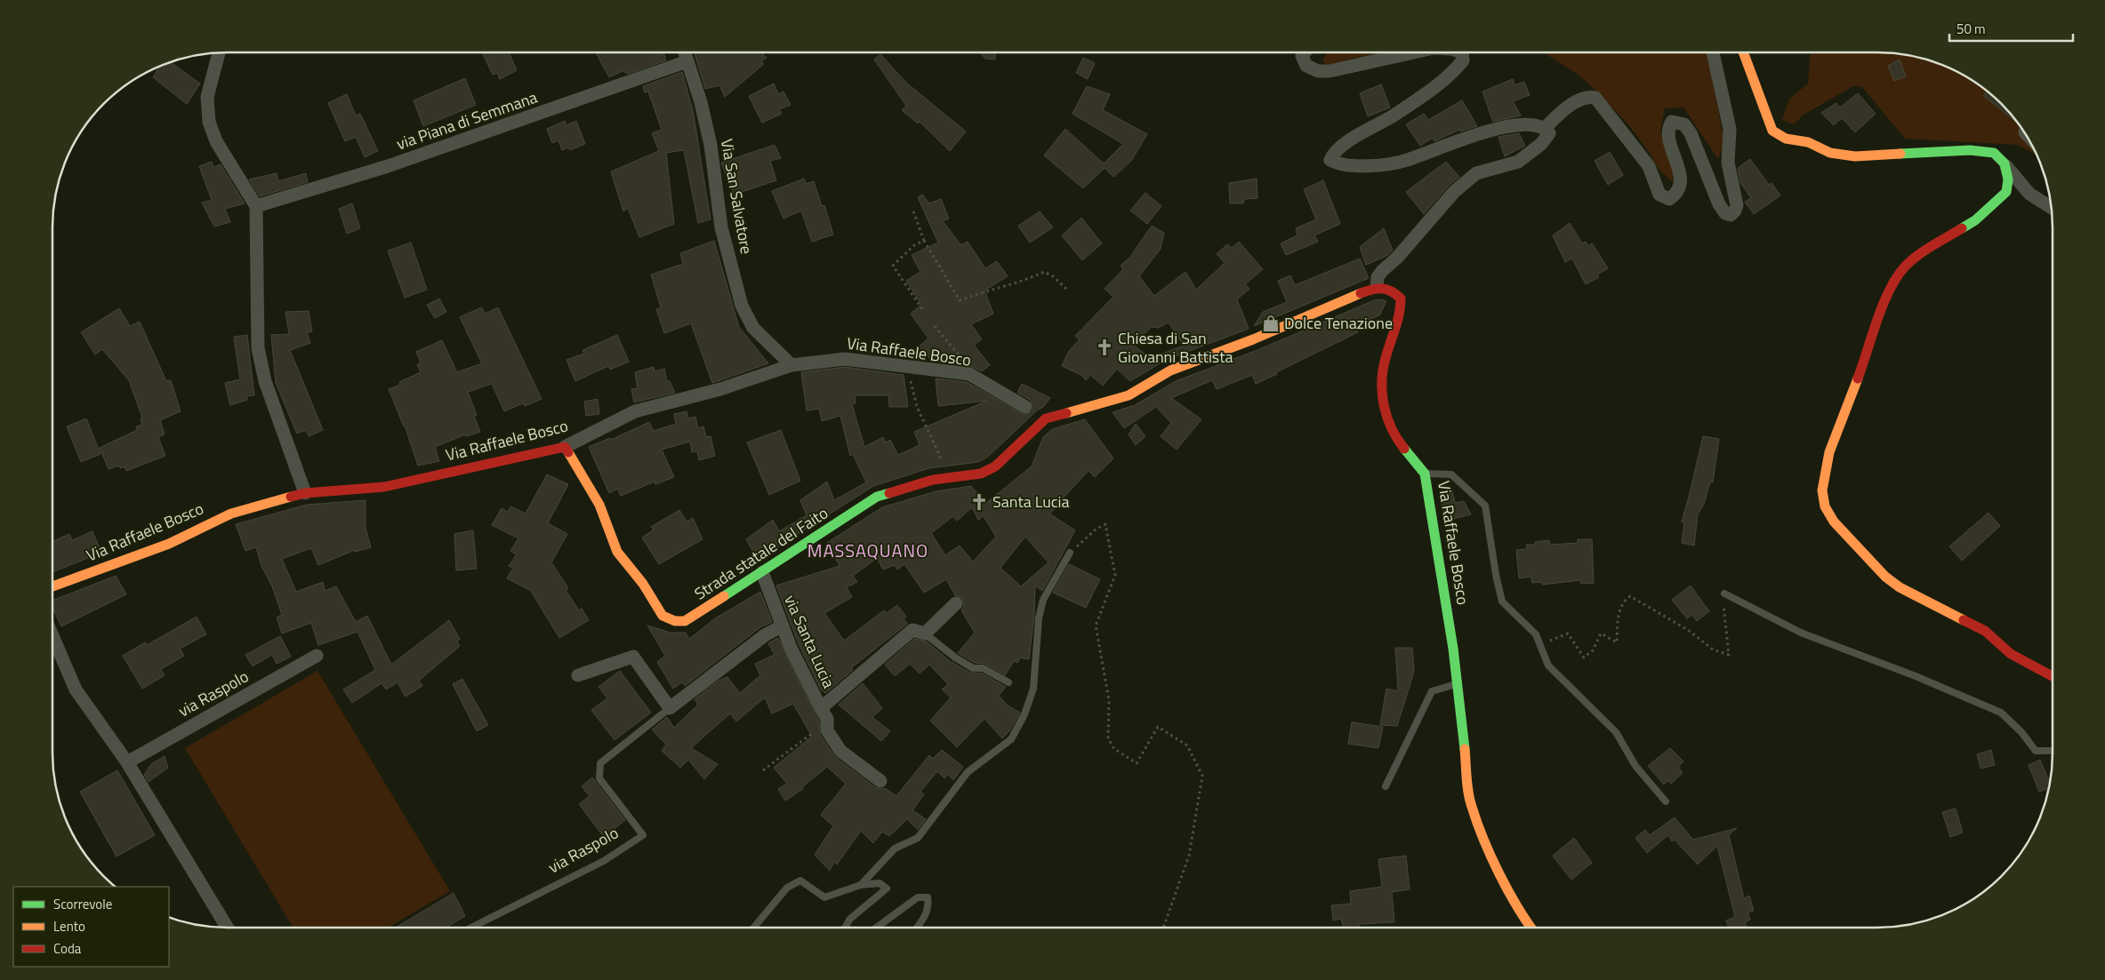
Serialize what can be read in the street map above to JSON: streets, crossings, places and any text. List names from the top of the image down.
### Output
{
  "streets": {
    "street": [
      "via Piana di Semmana",
      "Via San Salvatore",
      "Via Raffaele Bosco",
      "Strada statale del Faito",
      "via Santa Lucia",
      "via Raspolo"
    ]
  },
  "crossings": [
    ["via Piana di Semmana", "Via San Salvatore"],
    ["Via San Salvatore", "Via Raffaele Bosco"],
    ["Via Raffaele Bosco", "Strada statale del Faito"],
    ["Strada statale del Faito", "via Santa Lucia"],
    ["via Santa Lucia", "via Raspolo"]
  ],
  "districts": ["MASSAQUANO"],
  "places": {
    "shop": ["Dolce Tenazione"],
    "church": ["Chiesa di San Giovanni Battista", "Santa Lucia"]
  },
  "legend": ["Scorrevole", "Lento", "Coda"],
  "scale_bar": "50 m"
}
